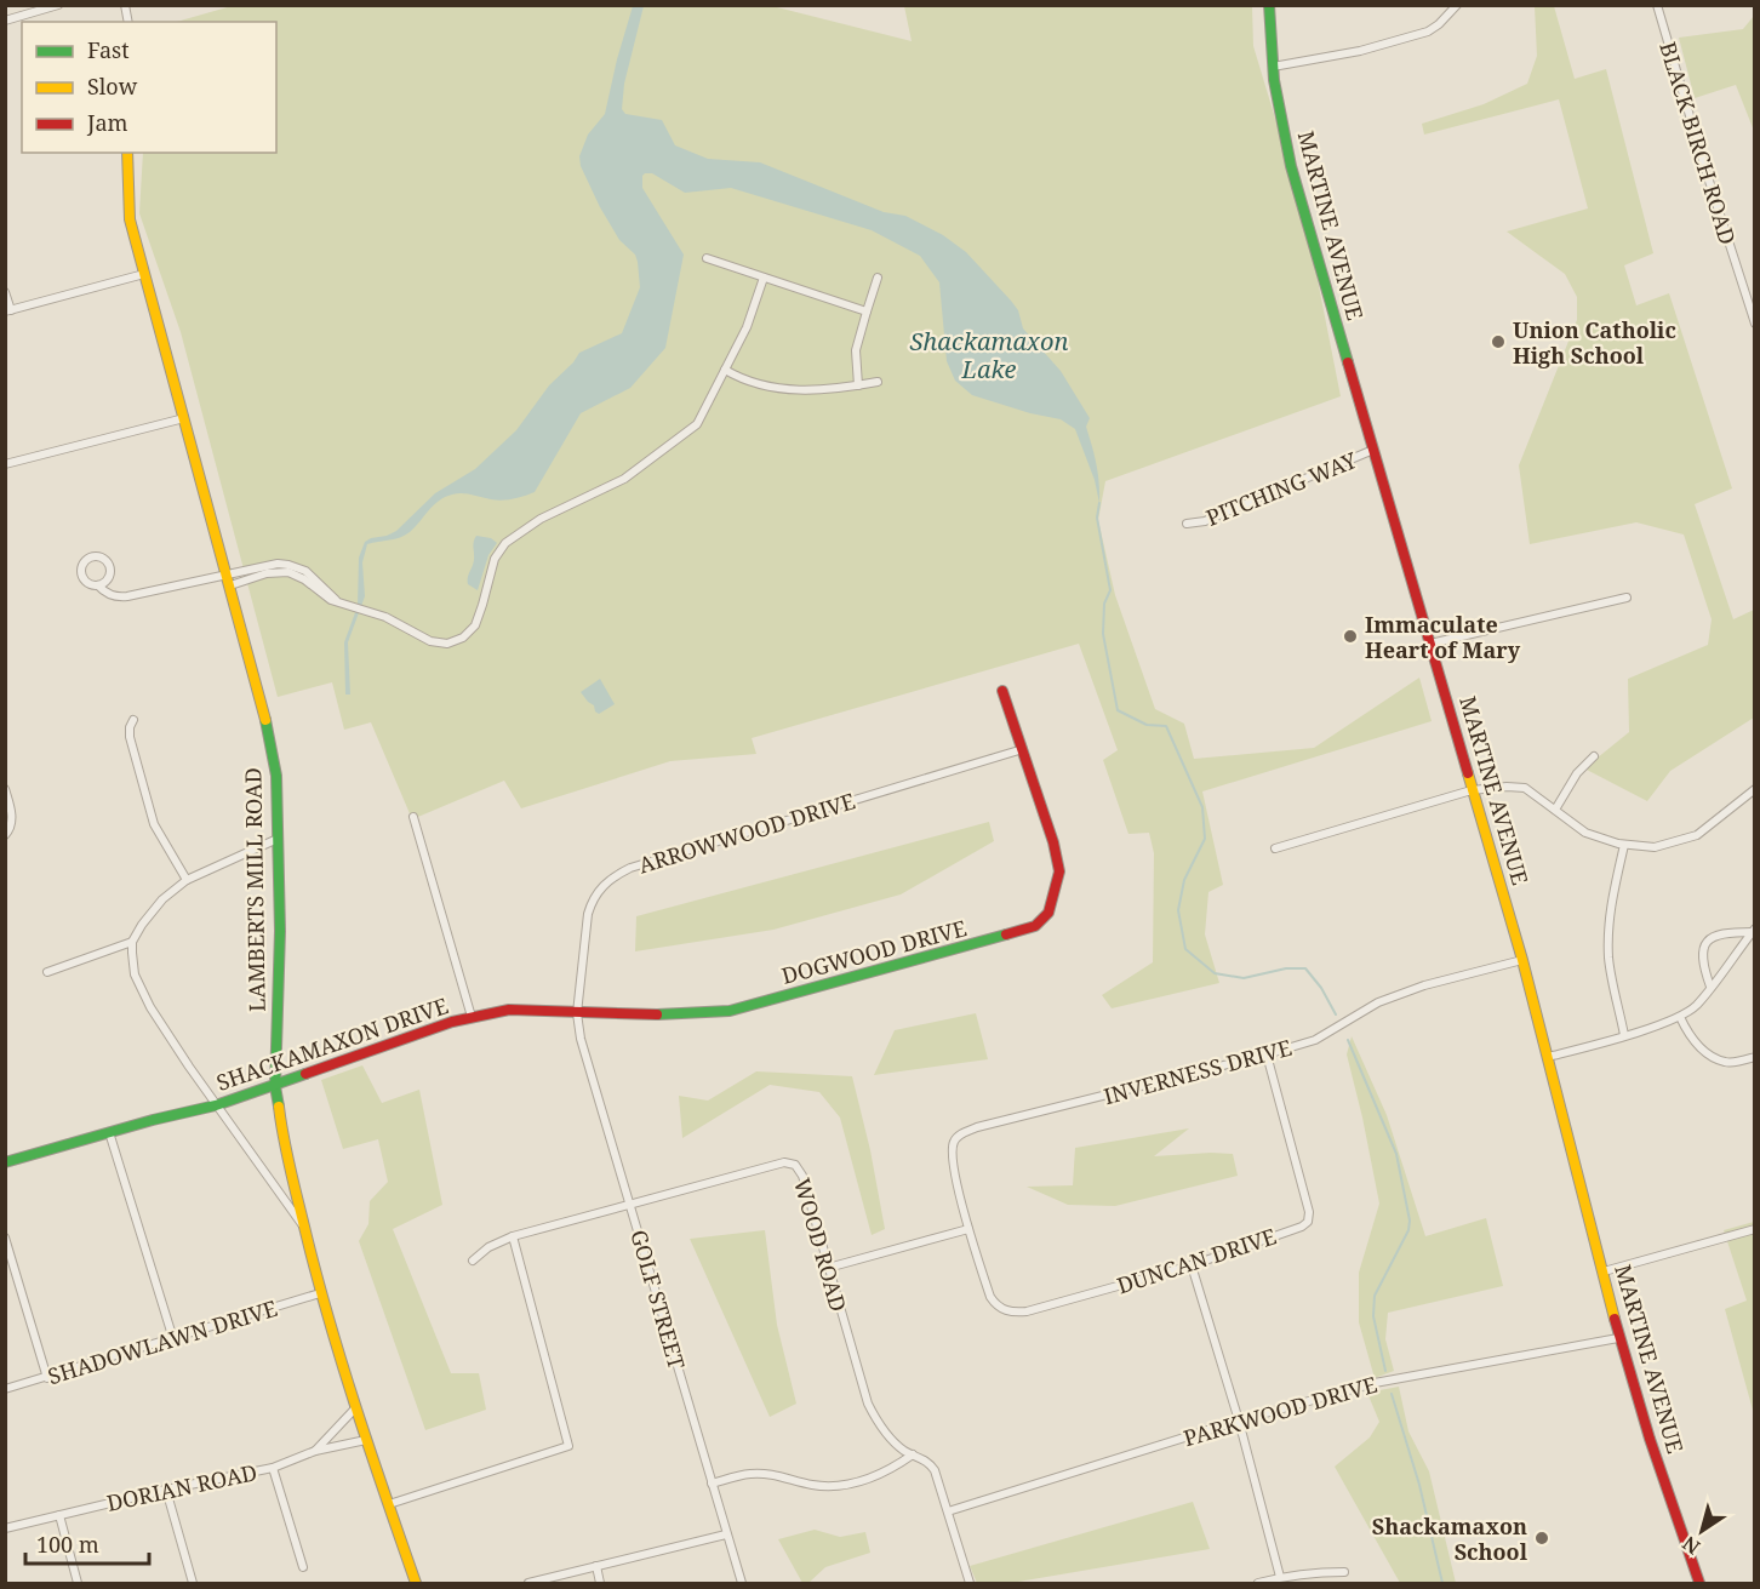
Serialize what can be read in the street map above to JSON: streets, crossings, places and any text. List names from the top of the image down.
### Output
{
  "streets": {
    "street": [
      "BLACK BIRCH ROAD",
      "MARTINE AVENUE",
      "PITCHING WAY",
      "ARROWWOOD DRIVE",
      "LAMBERTS MILL ROAD",
      "DOGWOOD DRIVE",
      "SHACKAMAXON DRIVE",
      "INVERNESS DRIVE",
      "WOOD ROAD",
      "DUNCAN DRIVE",
      "GOLF STREET",
      "SHADOWLAWN DRIVE",
      "PARKWOOD DRIVE",
      "DORIAN ROAD"
    ]
  },
  "crossings": [
    ["MARTINE AVENUE", "PITCHING WAY"],
    ["MARTINE AVENUE", "INVERNESS DRIVE"],
    ["MARTINE AVENUE", "PARKWOOD DRIVE"],
    ["ARROWWOOD DRIVE", "DOGWOOD DRIVE"],
    ["ARROWWOOD DRIVE", "GOLF STREET"],
    ["LAMBERTS MILL ROAD", "SHACKAMAXON DRIVE"],
    ["LAMBERTS MILL ROAD", "SHADOWLAWN DRIVE"],
    ["LAMBERTS MILL ROAD", "DORIAN ROAD"],
    ["DOGWOOD DRIVE", "SHACKAMAXON DRIVE"],
    ["DOGWOOD DRIVE", "GOLF STREET"],
    ["INVERNESS DRIVE", "DUNCAN DRIVE"],
    ["WOOD ROAD", "GOLF STREET"],
    ["WOOD ROAD", "PARKWOOD DRIVE"]
  ],
  "water": ["Shackamaxon Lake"],
  "places": ["Union Catholic High School", "Immaculate Heart of Mary", "Shackamaxon School"],
  "legend": ["Fast", "Slow", "Jam"],
  "scale_bar": "100 m",
  "north": "bottom left"
}
